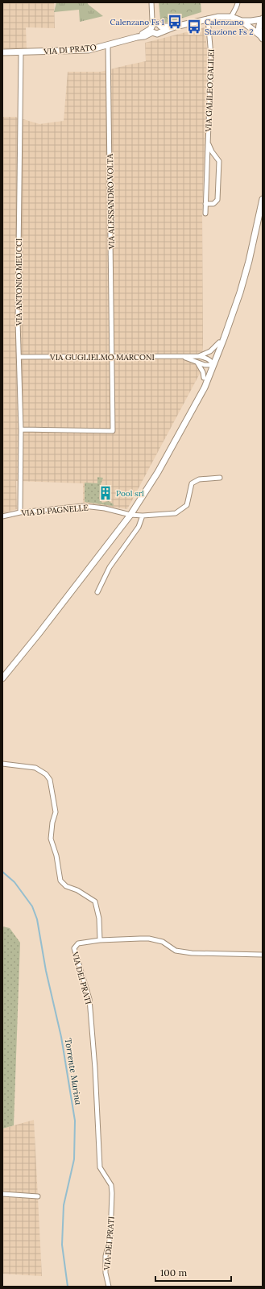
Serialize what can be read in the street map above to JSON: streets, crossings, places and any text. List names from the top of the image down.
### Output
{
  "streets": {
    "main road": ["VIA DI PRATO"],
    "street": [
      "VIA GALILEO GALILEI",
      "VIA ALESSANDRO VOLTA",
      "VIA ANTONIO MEUCCI",
      "VIA GUGLIELMO MARCONI",
      "VIA DI PAGNELLE",
      "VIA DEI PRATI"
    ]
  },
  "crossings": [
    ["VIA DI PRATO", "VIA GALILEO GALILEI"],
    ["VIA DI PRATO", "VIA ALESSANDRO VOLTA"],
    ["VIA DI PRATO", "VIA ANTONIO MEUCCI"],
    ["VIA ALESSANDRO VOLTA", "VIA ANTONIO MEUCCI"],
    ["VIA ALESSANDRO VOLTA", "VIA GUGLIELMO MARCONI"],
    ["VIA ANTONIO MEUCCI", "VIA GUGLIELMO MARCONI"],
    ["VIA ANTONIO MEUCCI", "VIA DI PAGNELLE"]
  ],
  "water": ["Torrente Marina"],
  "places": {
    "bus stop": ["Calenzano Fs 1", "Calenzano Stazione Fs 2"],
    "building": ["Pool srl"]
  },
  "scale_bar": "100 m"
}
